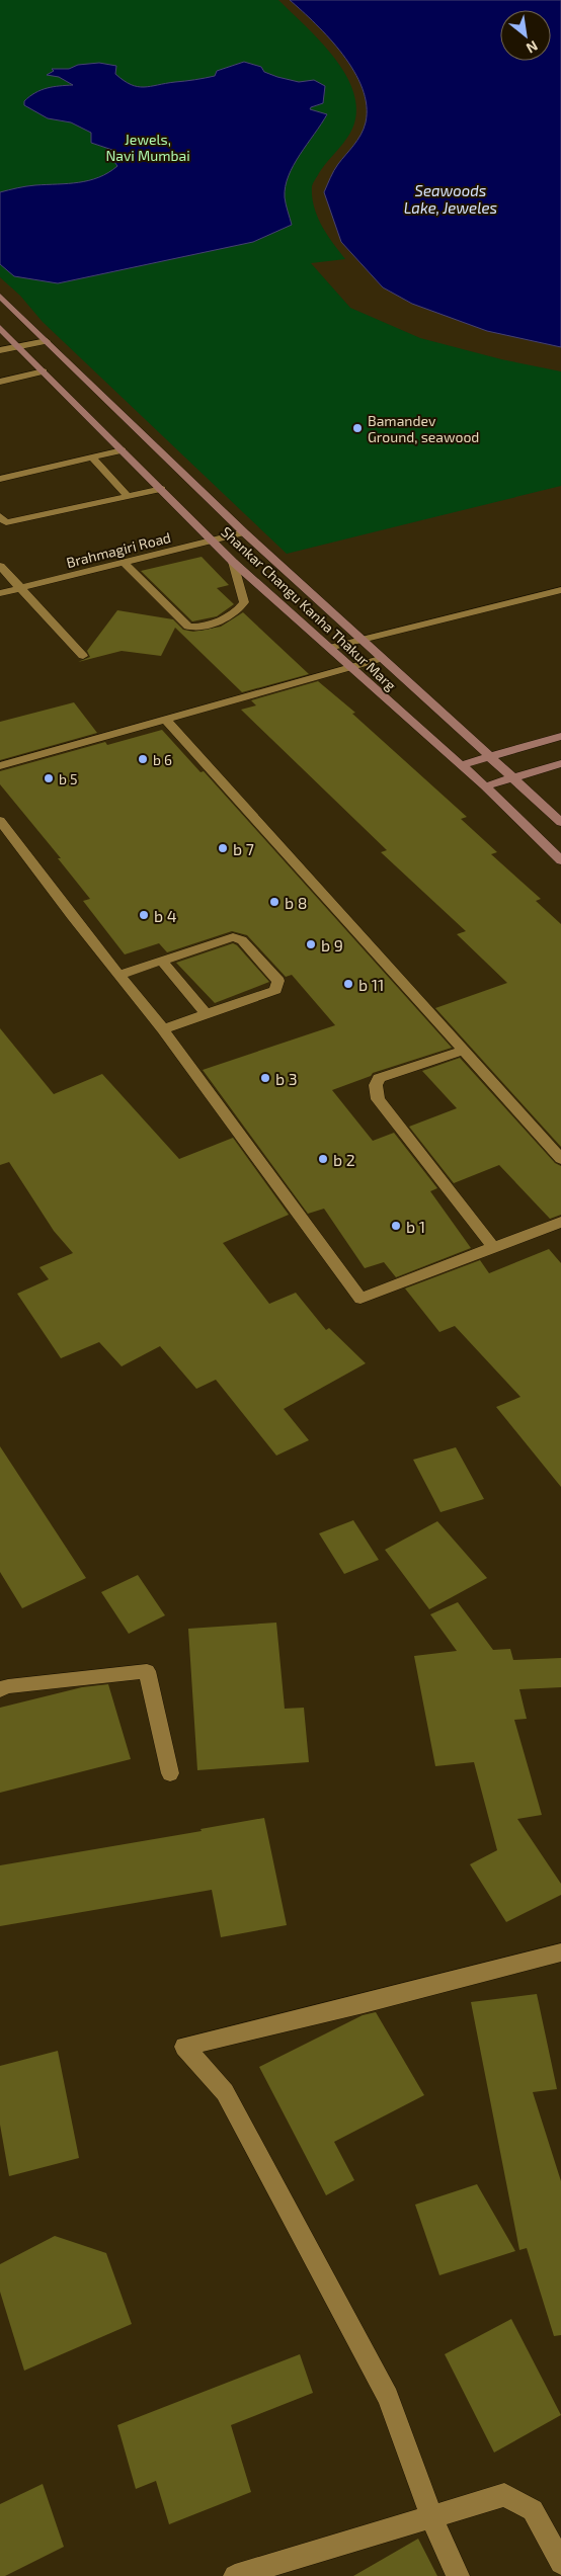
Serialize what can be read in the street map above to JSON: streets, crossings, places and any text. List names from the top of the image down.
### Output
{
  "streets": {
    "street": ["Brahmagiri Road", "Shankar Changu Kanha Thakur Marg"]
  },
  "crossings": [
    ["Brahmagiri Road", "Shankar Changu Kanha Thakur Marg"]
  ],
  "water": ["Seawoods Lake, Jeweles"],
  "parks": ["Jewels, Navi Mumbai"],
  "places": [
    "Bamandev Ground, seawood",
    "b 6",
    "b 5",
    "b 7",
    "b 8",
    "b 4",
    "b 9",
    "b 11",
    "b 3",
    "b 2",
    "b 1"
  ],
  "north": "bottom right"
}
